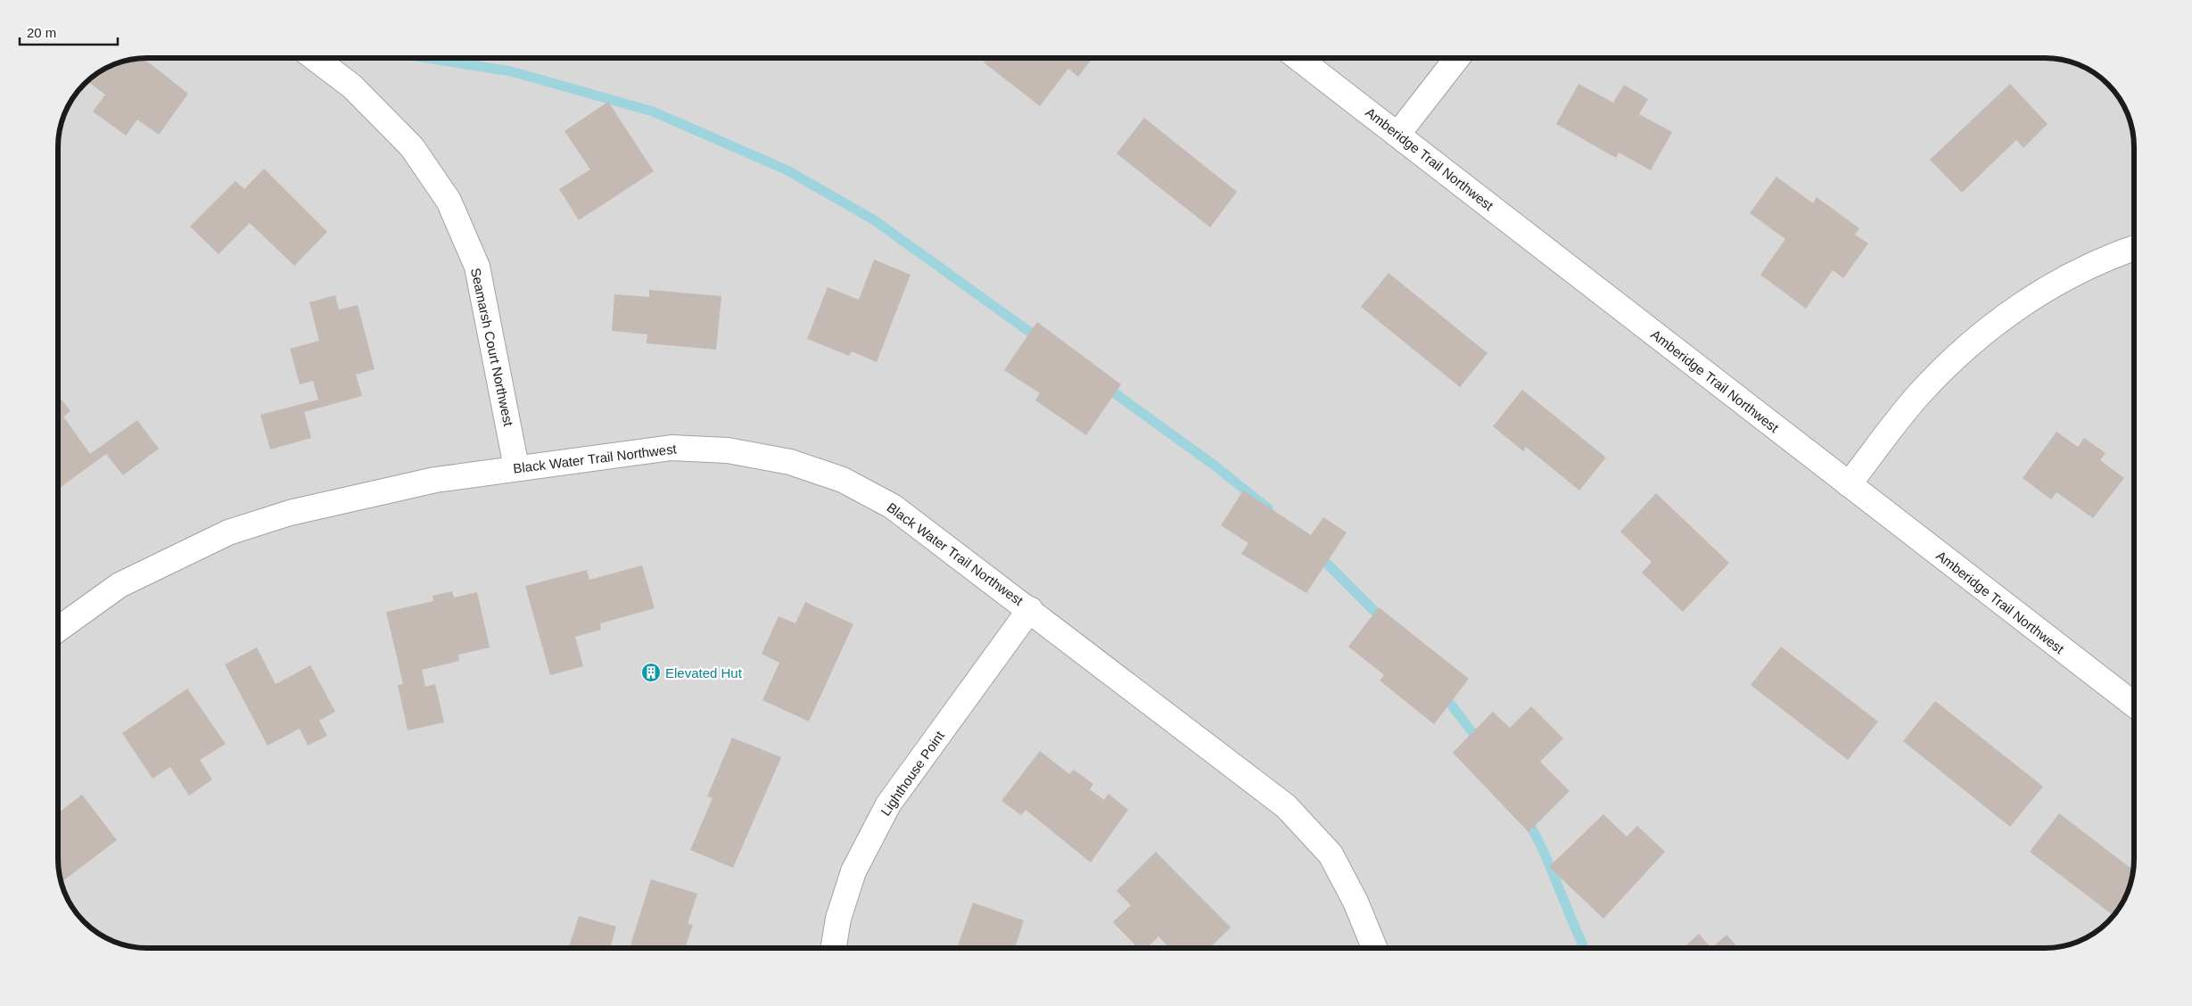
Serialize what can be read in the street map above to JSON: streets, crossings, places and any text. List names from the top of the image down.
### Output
{
  "streets": {
    "street": [
      "Amberidge Trail Northwest",
      "Seamarsh Court Northwest",
      "Black Water Trail Northwest",
      "Lighthouse Point"
    ]
  },
  "crossings": [
    ["Seamarsh Court Northwest", "Black Water Trail Northwest"],
    ["Black Water Trail Northwest", "Lighthouse Point"]
  ],
  "places": {
    "building": ["Elevated Hut"]
  },
  "scale_bar": "20 m"
}
